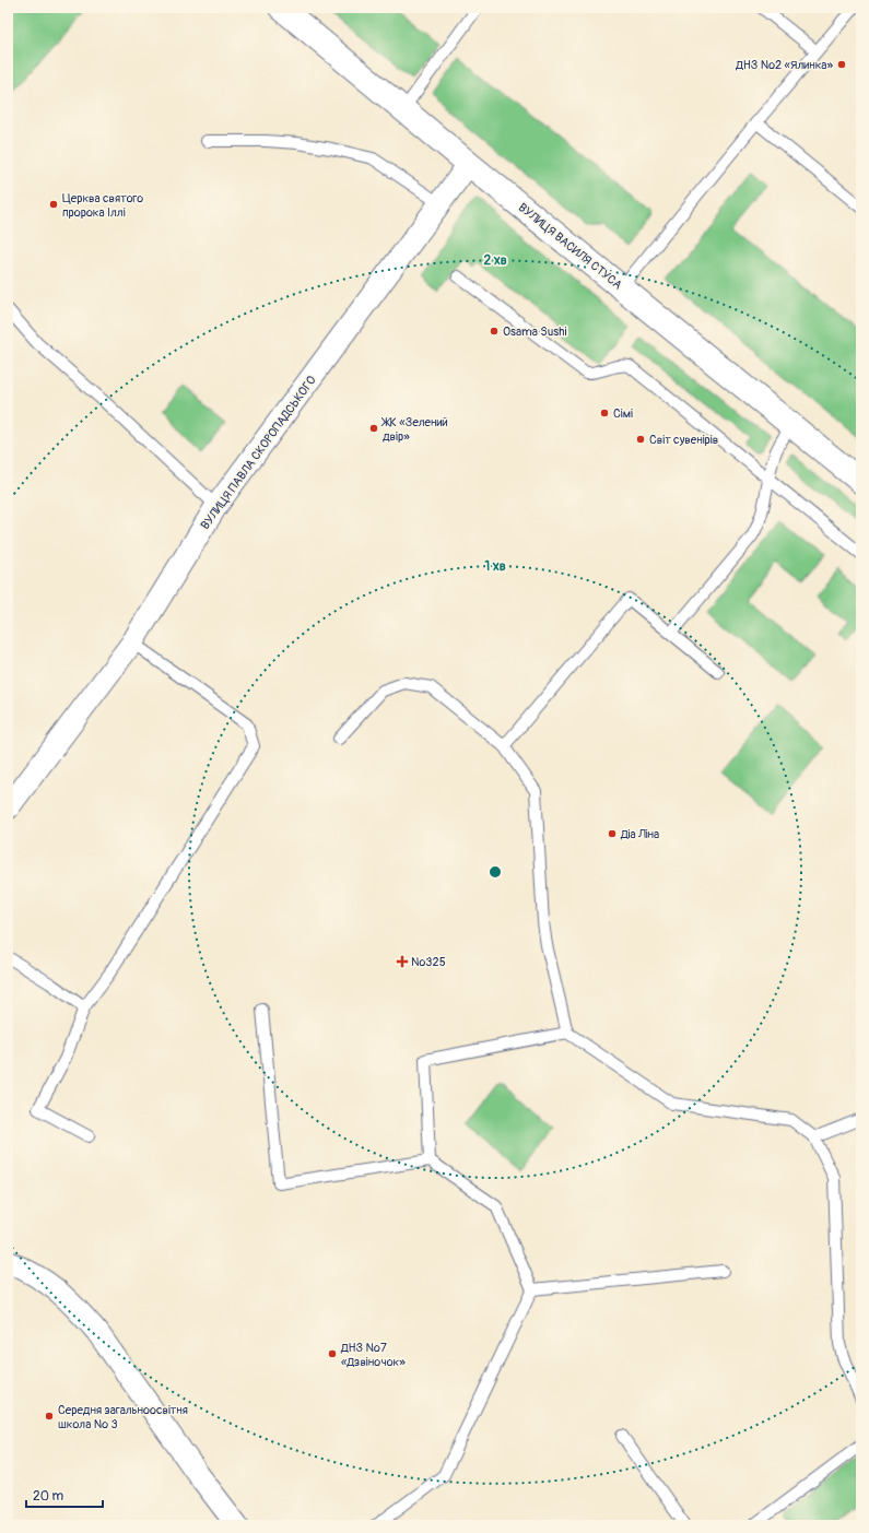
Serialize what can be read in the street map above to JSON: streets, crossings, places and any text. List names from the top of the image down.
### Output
{
  "streets": {
    "street": ["ВУЛИЦЯ ВАСИЛЯ СТУСА", "ВУЛИЦЯ ПАВЛА СКОРОПАДСЬКОГО"]
  },
  "crossings": [
    ["ВУЛИЦЯ ВАСИЛЯ СТУСА", "ВУЛИЦЯ ПАВЛА СКОРОПАДСЬКОГО"]
  ],
  "places": {
    "other": [
      "ДНЗ №2 «Ялинка»",
      "Церква святого пророка Іллі",
      "Osama Sushi",
      "Сімі",
      "ЖК «Зелений двір»",
      "Світ сувенірів",
      "Діа Ліна",
      "ДНЗ №7 «Дзвіночок»",
      "Середня загальноосвітня школа № 3"
    ],
    "health": ["№325"]
  },
  "scale_bar": "20 m",
  "rings": ["2 хв", "1 хв"]
}
